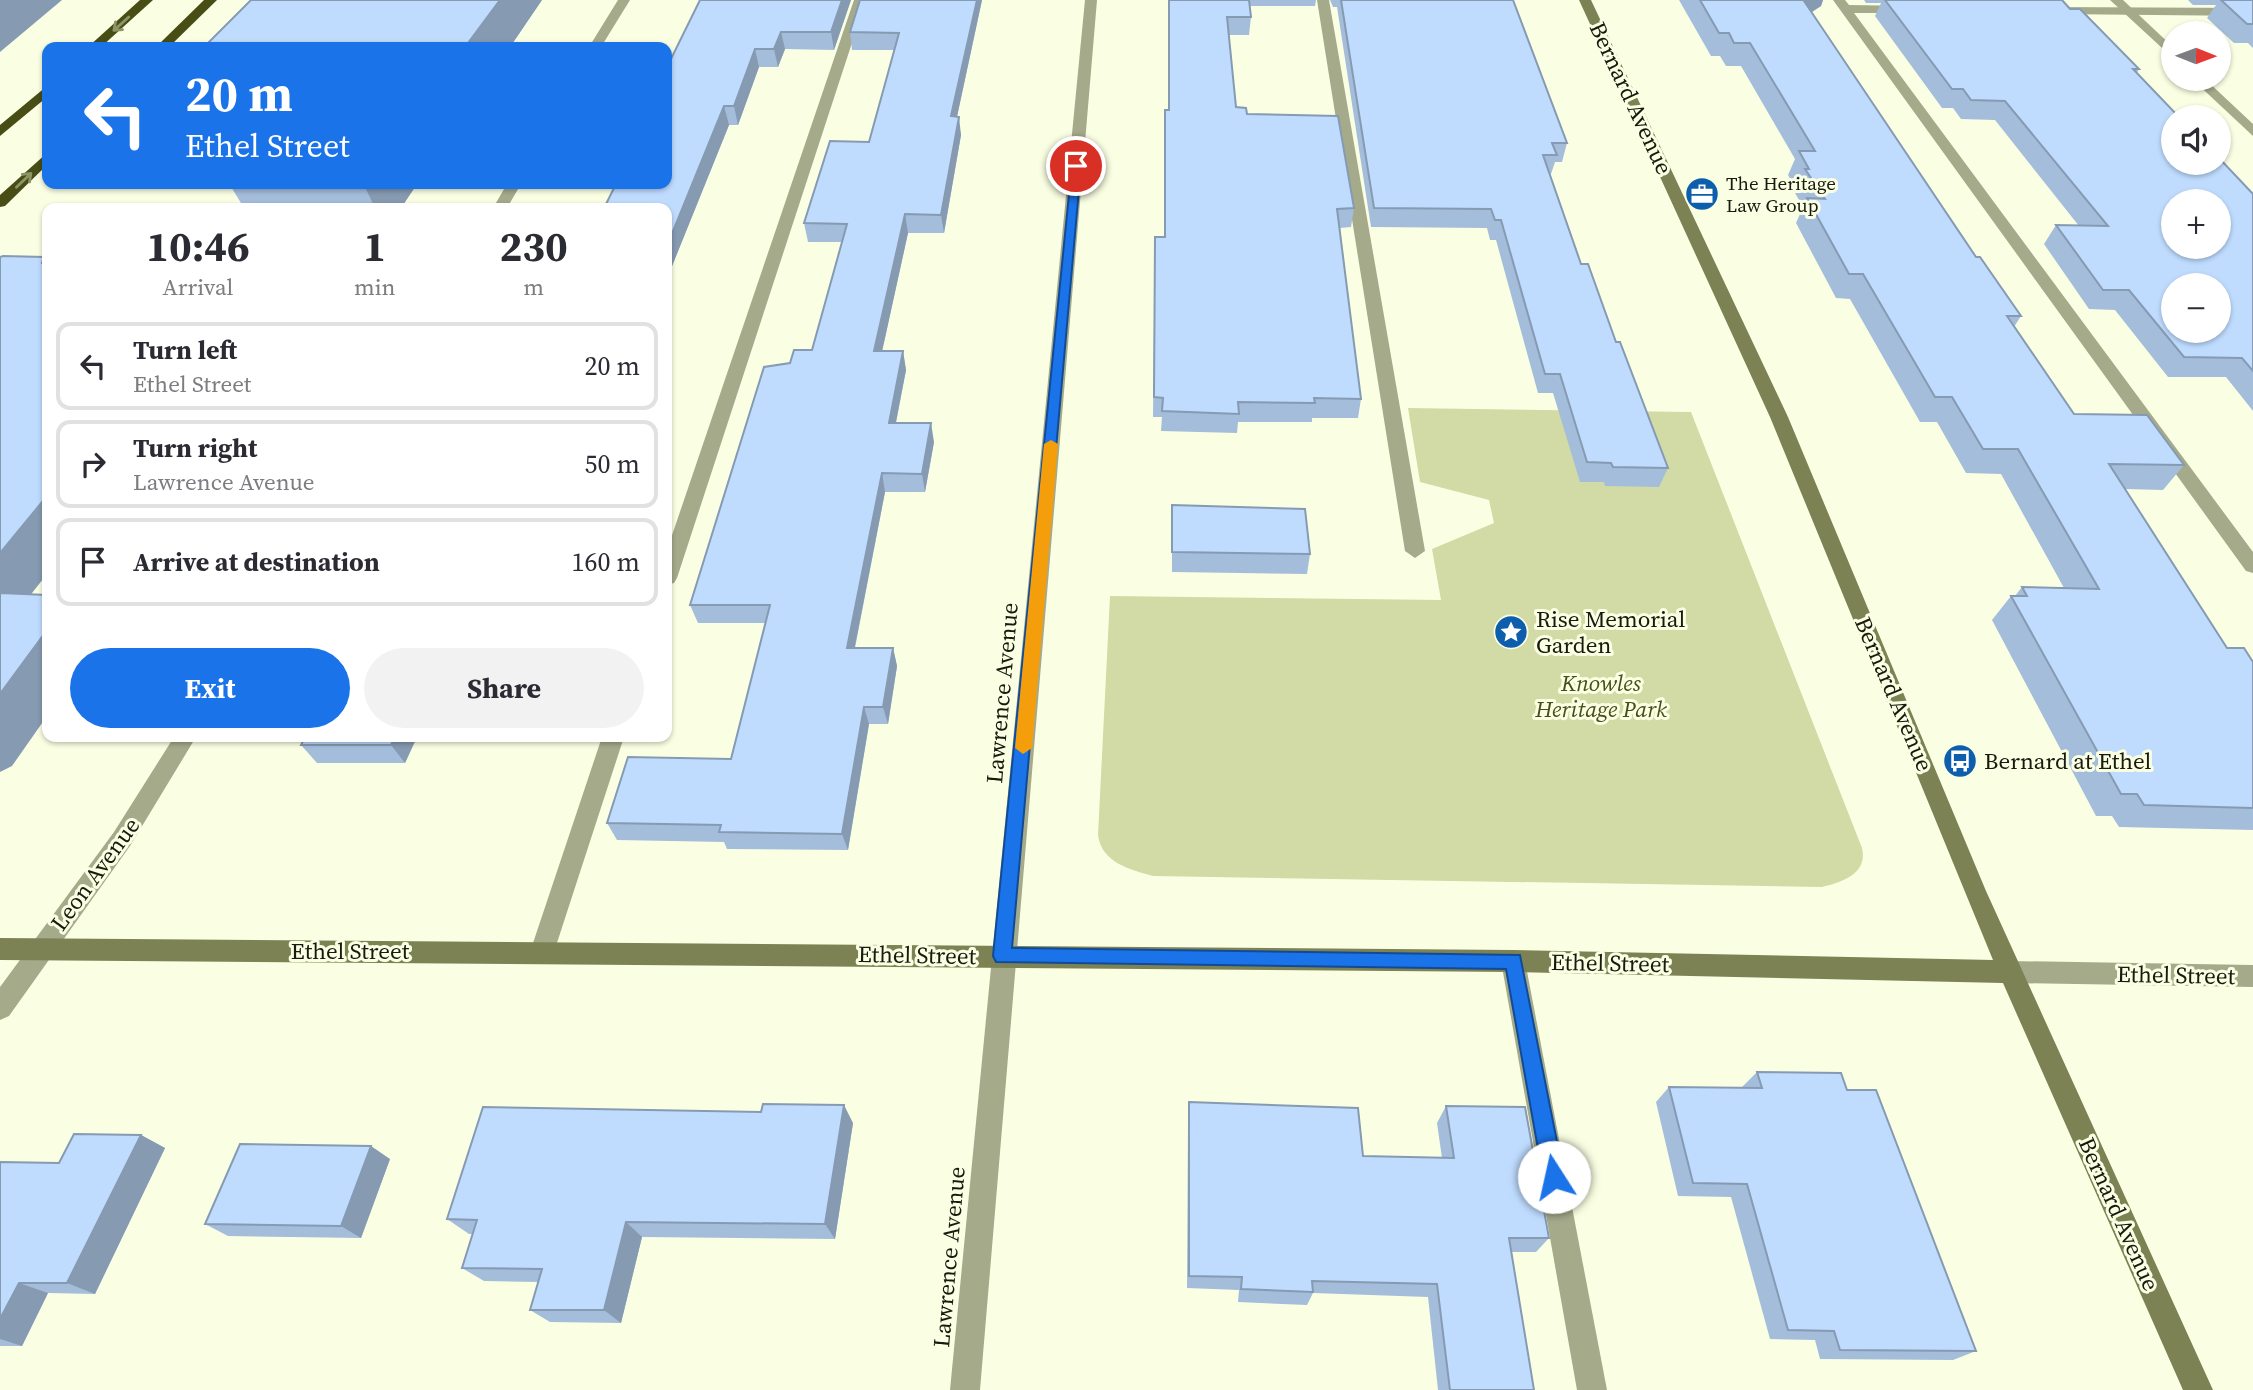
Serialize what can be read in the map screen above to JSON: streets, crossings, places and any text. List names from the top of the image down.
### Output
{
  "streets": {
    "street": [
      "Bernard Avenue",
      "Lawrence Avenue",
      "Leon Avenue",
      "Ethel Street"
    ]
  },
  "crossings": [
    ["Bernard Avenue", "Ethel Street"],
    ["Lawrence Avenue", "Ethel Street"],
    ["Leon Avenue", "Ethel Street"]
  ],
  "parks": ["Knowles Heritage Park"],
  "places": {
    "office": ["The Heritage Law Group"],
    "place": ["Rise Memorial Garden"],
    "bus stop": ["Bernard at Ethel"]
  },
  "north": "right",
  "page": {
    "map_buttons": ["+", "−"],
    "turn": ["20 m", "Ethel Street"],
    "eta": [
      "10:46",
      "Arrival",
      "1",
      "min",
      "230",
      "m"
    ],
    "list": [
      {
        "name": "Turn left",
        "note": "Ethel Street",
        "value": "20 m"
      },
      {
        "name": "Turn right",
        "note": "Lawrence Avenue",
        "value": "50 m"
      },
      {
        "name": "Arrive at destination",
        "value": "160 m"
      }
    ],
    "buttons": ["Exit", "Share"]
  }
}
